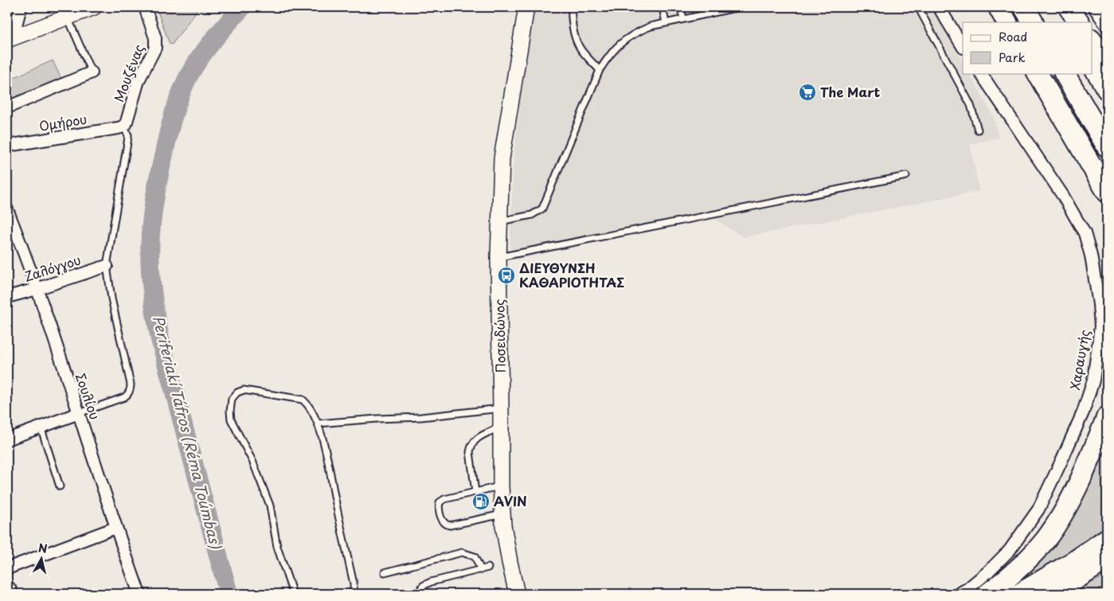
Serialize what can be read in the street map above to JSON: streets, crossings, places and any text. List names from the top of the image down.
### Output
{
  "streets": {
    "street": [
      "Μουζένας",
      "Ομήρου",
      "Ζαλόγγου",
      "Ποσειδώνος",
      "Χαραυγής",
      "Σουλίου"
    ]
  },
  "crossings": [
    ["Μουζένας", "Ομήρου"],
    ["Ζαλόγγου", "Σουλίου"]
  ],
  "water": ["Periferiakí Táfros (Réma Toúmbas)"],
  "places": {
    "supermarket": ["The Mart"],
    "bus stop": ["ΔΙΕΥΘΥΝΣΗ ΚΑΘΑΡΙΟΤΗΤΑΣ"],
    "fuel station": ["AVIN"]
  },
  "legend": ["Road", "Park"],
  "north": "top"
}
